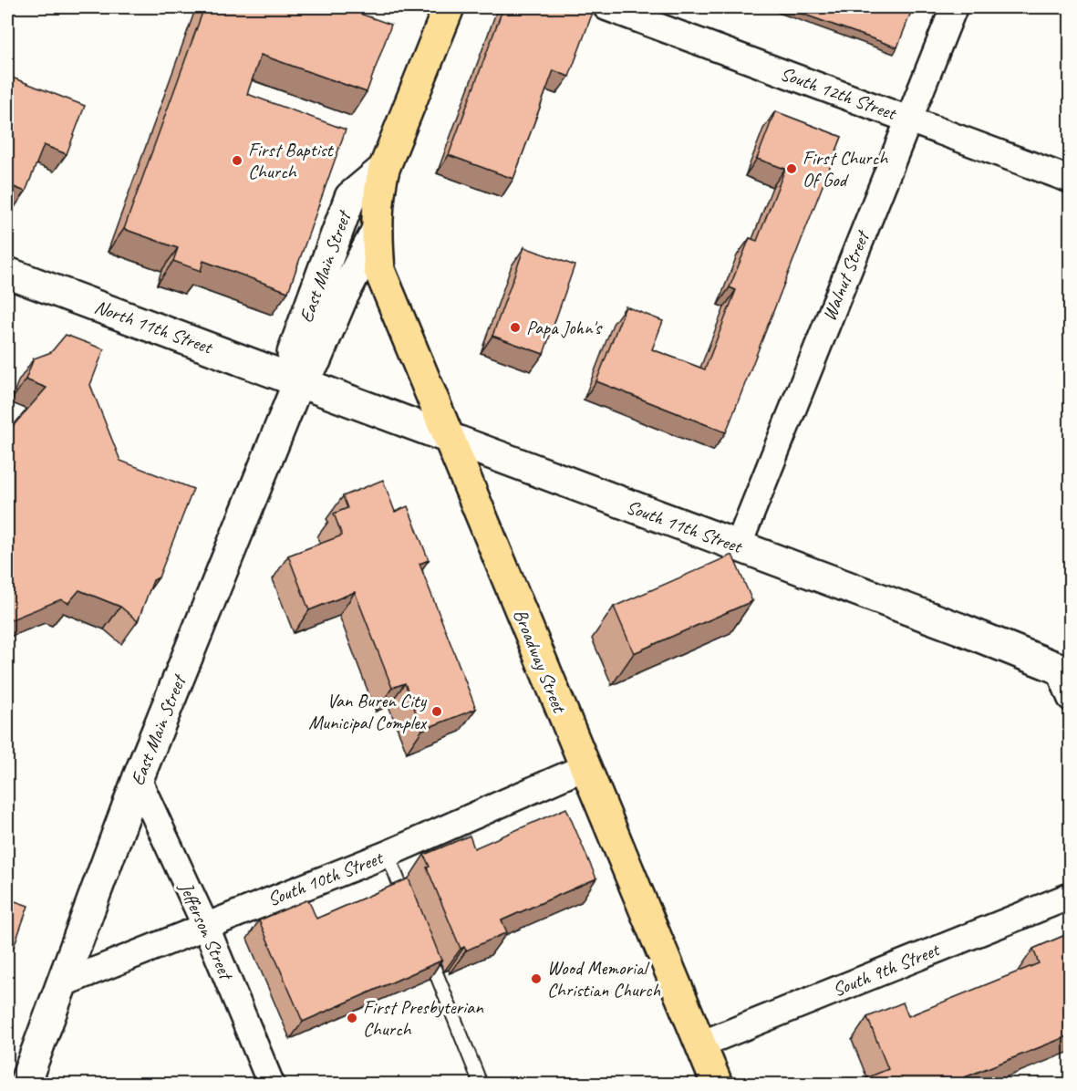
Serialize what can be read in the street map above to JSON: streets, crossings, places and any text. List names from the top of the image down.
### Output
{
  "streets": {
    "main road": [
      "East Main Street",
      "North 11th Street",
      "South 11th Street",
      "Broadway Street"
    ],
    "street": [
      "South 12th Street",
      "Walnut Street",
      "South 10th Street",
      "Jefferson Street",
      "South 9th Street"
    ]
  },
  "crossings": [
    ["South 12th Street", "Walnut Street"],
    ["East Main Street", "North 11th Street"],
    ["East Main Street", "South 11th Street"],
    ["East Main Street", "Broadway Street"],
    ["East Main Street", "South 10th Street"],
    ["East Main Street", "Jefferson Street"],
    ["Walnut Street", "South 11th Street"],
    ["North 11th Street", "South 11th Street"],
    ["South 11th Street", "Broadway Street"],
    ["Broadway Street", "South 10th Street"],
    ["Broadway Street", "South 9th Street"],
    ["South 10th Street", "Jefferson Street"]
  ],
  "places": [
    "First Baptist Church",
    "First Church Of God",
    "Papa John's",
    "Van Buren City Municipal Complex",
    "Wood Memorial Christian Church",
    "First Presbyterian Church"
  ]
}
